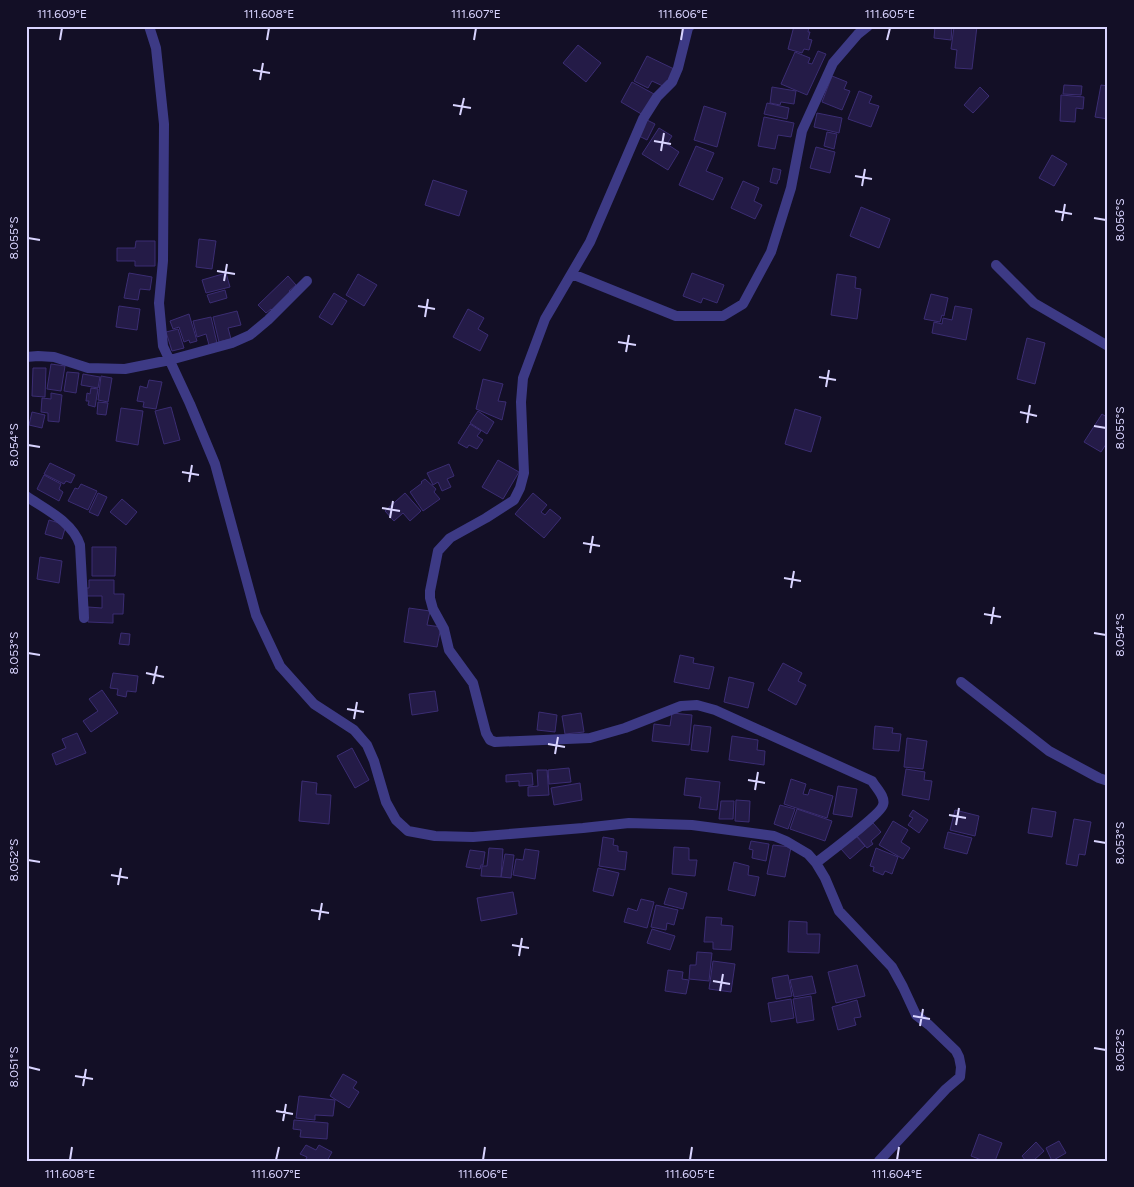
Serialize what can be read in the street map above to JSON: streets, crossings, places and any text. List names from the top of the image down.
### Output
{
  "coordinates": [
    "111.609°E",
    "111.608°E",
    "111.607°E",
    "111.606°E",
    "111.605°E",
    "8.056°S",
    "8.055°S",
    "8.054°S",
    "8.053°S",
    "8.052°S",
    "8.051°S",
    "111.604°E"
  ]
}
